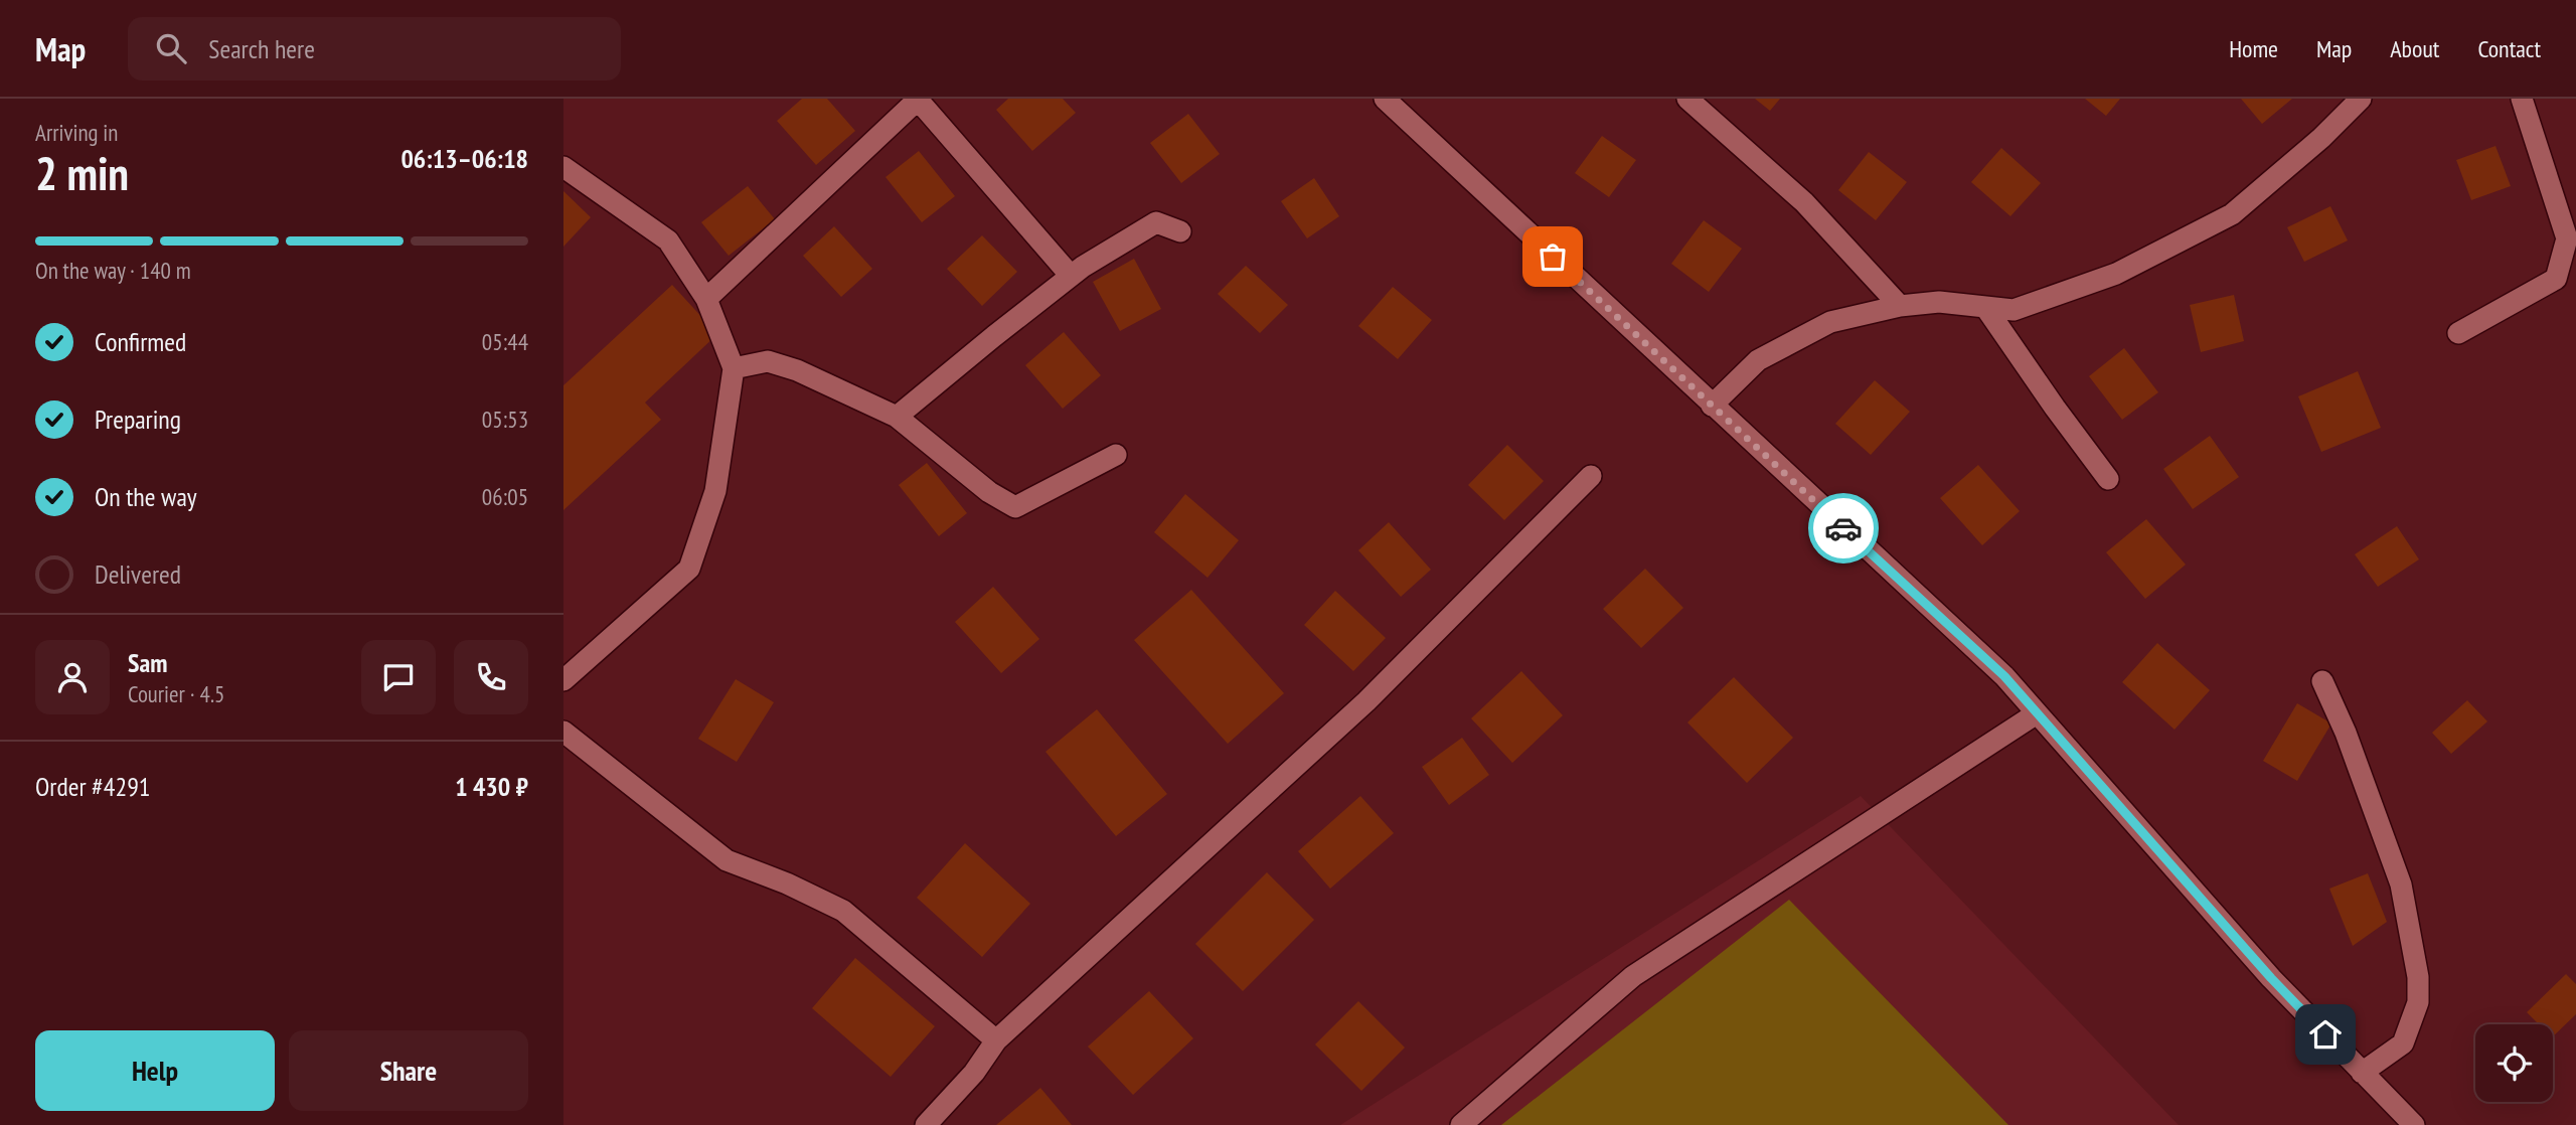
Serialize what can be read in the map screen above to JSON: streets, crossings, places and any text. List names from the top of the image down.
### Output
{
  "page": {
    "header": "Map",
    "search": "Search here",
    "nav": [
      "Home",
      "Map",
      "About",
      "Contact"
    ],
    "heading": ["2 min", "Arriving in", "06:13–06:18"],
    "panel": [
      "Sam",
      "Courier · 4.5",
      "Order #4291",
      "1 430 ₽"
    ],
    "bar": "On the way · 140 m",
    "list": [
      ["Confirmed", "05:44"],
      ["Preparing", "05:53"],
      ["On the way", "06:05"],
      "Delivered"
    ],
    "buttons": ["Help", "Share"]
  }
}
